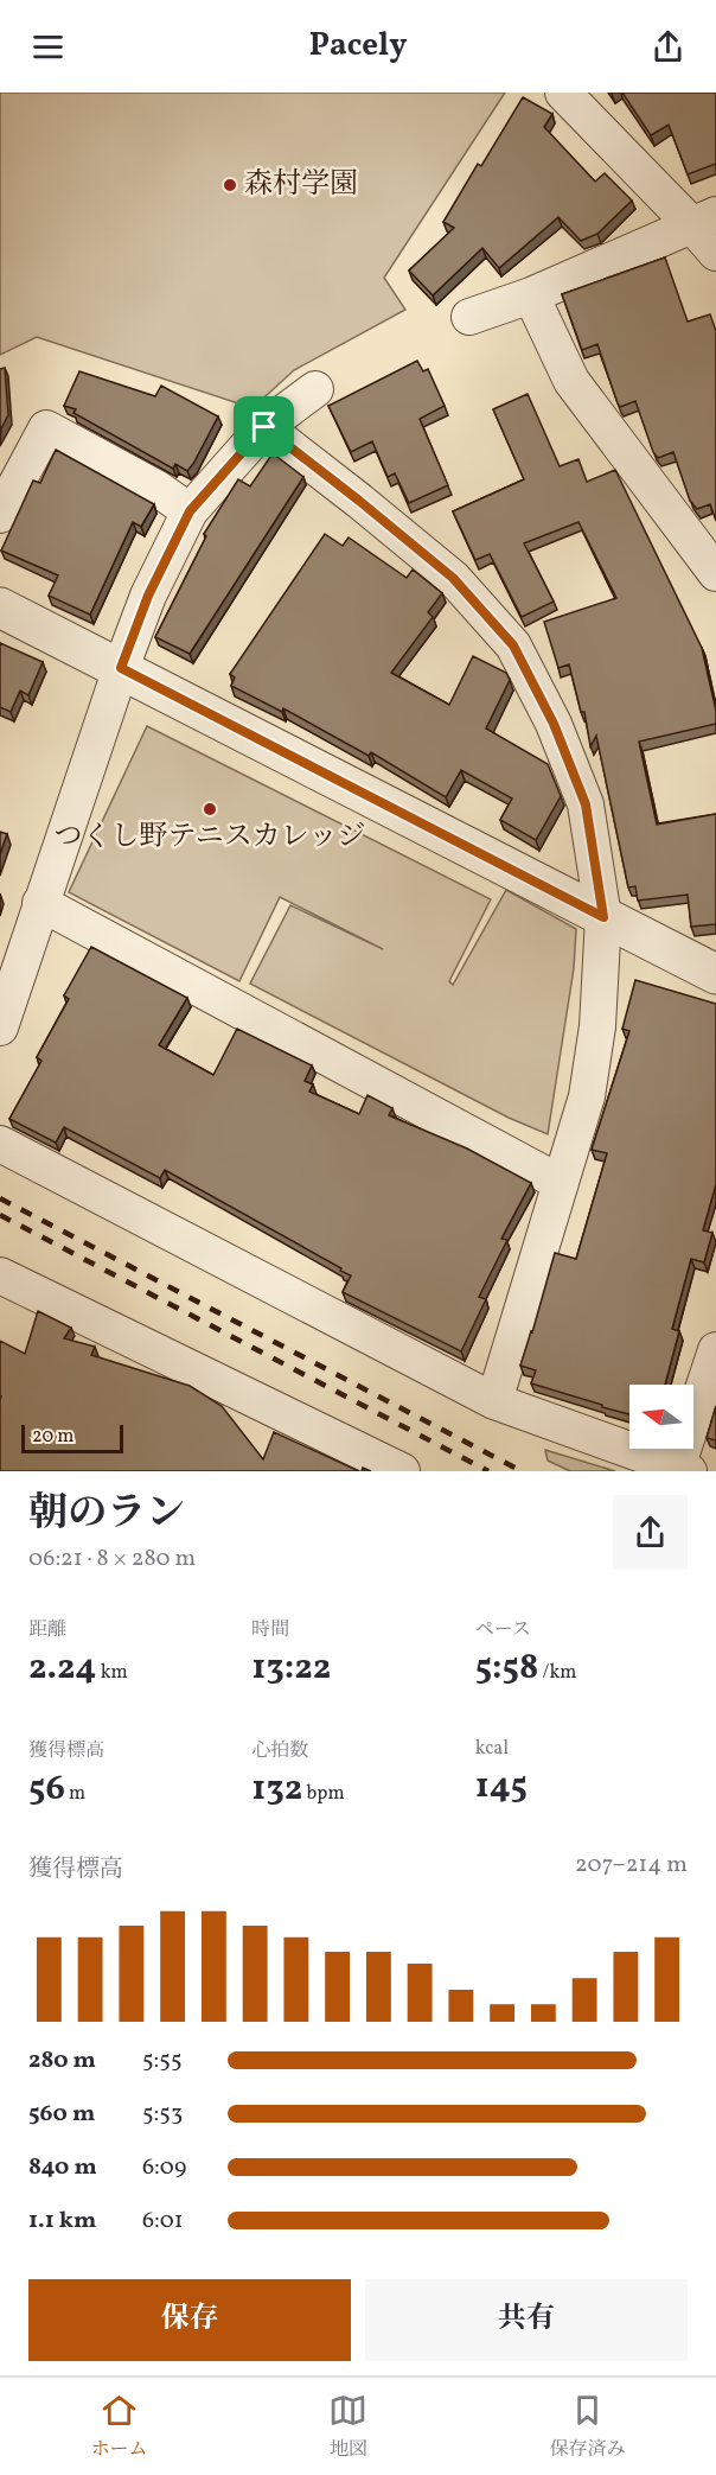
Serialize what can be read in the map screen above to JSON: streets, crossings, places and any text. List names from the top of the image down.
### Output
{
  "places": ["森村学園", "つくし野テニスカレッジ"],
  "scale_bar": "20 m",
  "north": "left",
  "page": {
    "header": "Pacely",
    "scale": "20 m",
    "heading": ["朝のラン", "06:21 · 8 × 280 m"],
    "stats": [
      ["距離", "2.24 km"],
      ["時間", "13:22"],
      ["ペース", "5:58 /km"],
      ["獲得標高", "56 m"],
      ["心拍数", "132 bpm"],
      ["kcal", "145"]
    ],
    "chart": ["獲得標高", "207–214 m"],
    "list": [
      {
        "name": "280 m",
        "note": "5:55"
      },
      {
        "name": "560 m",
        "note": "5:53"
      },
      {
        "name": "840 m",
        "note": "6:09"
      },
      {
        "name": "1.1 km",
        "note": "6:01"
      }
    ],
    "buttons": ["保存", "共有"],
    "tabs": ["ホーム", "地図", "保存済み"]
  }
}
